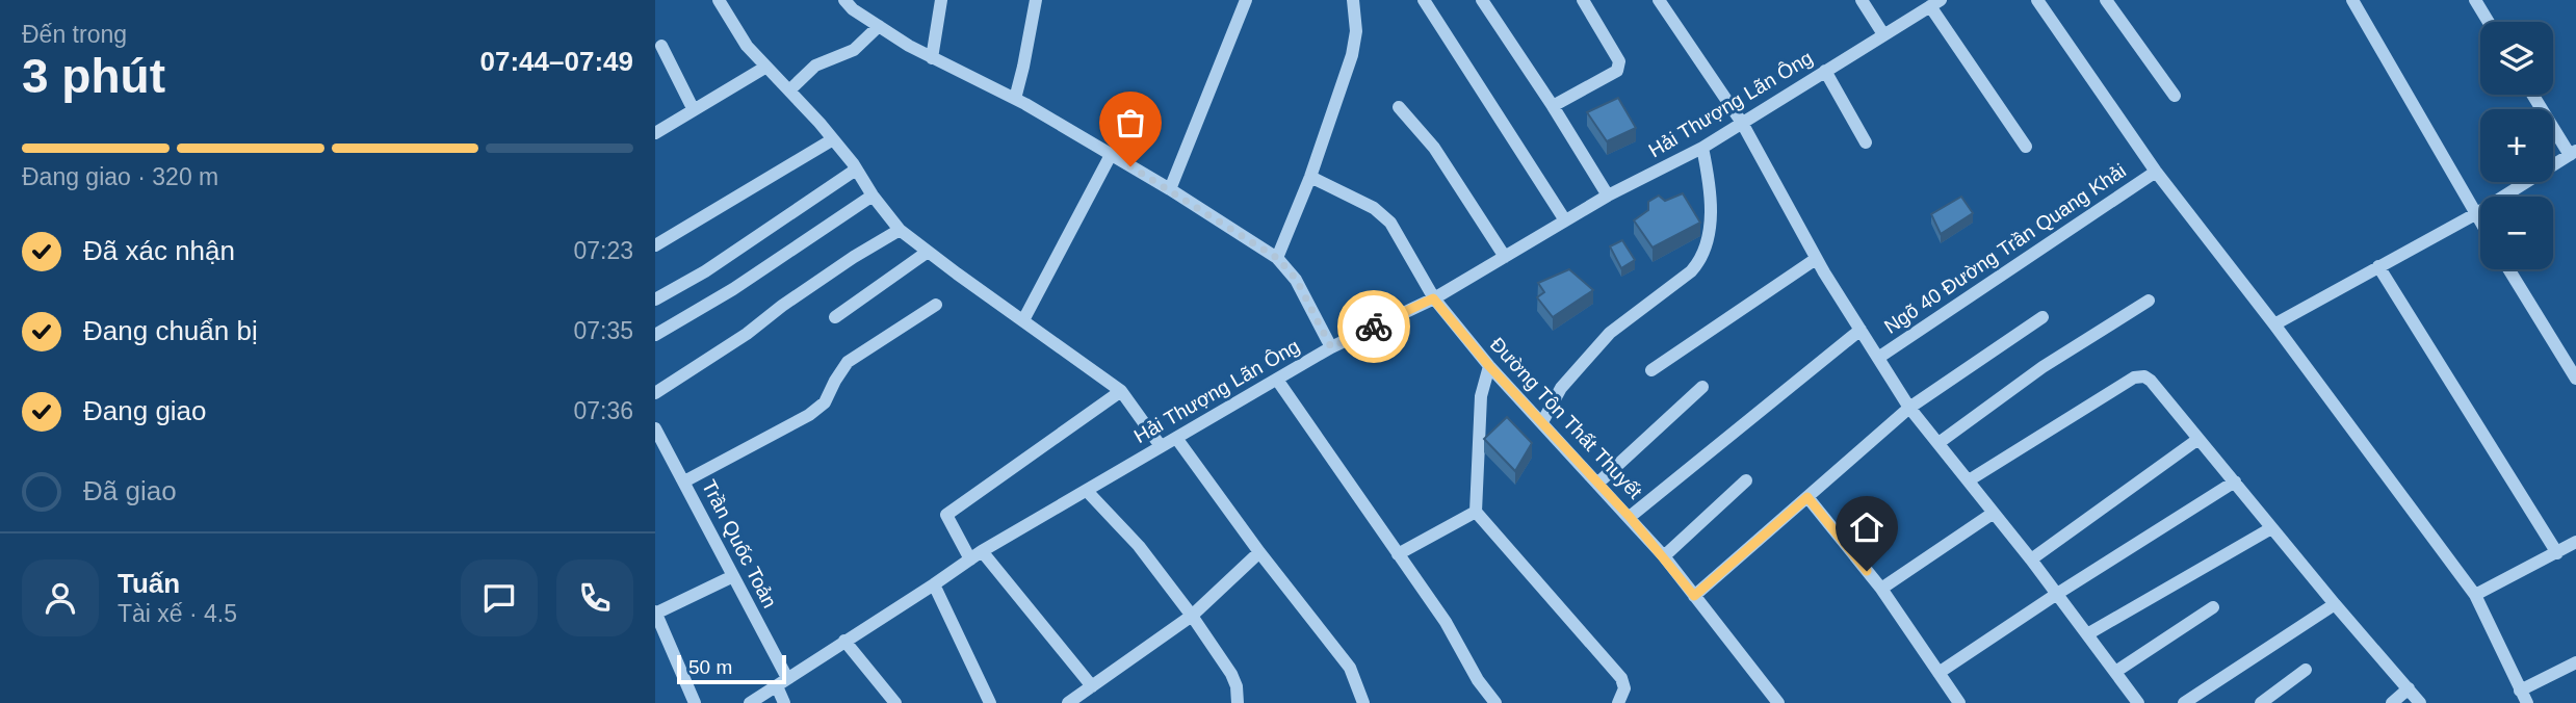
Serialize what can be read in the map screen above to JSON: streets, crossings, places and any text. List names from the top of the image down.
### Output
{
  "streets": {
    "street": [
      "Hải Thượng Lãn Ông",
      "Ngõ 40 Đường Trần Quang Khải",
      "Đường Tôn Thất Thuyết",
      "Trần Quốc Toản"
    ]
  },
  "crossings": [
    ["Hải Thượng Lãn Ông", "Đường Tôn Thất Thuyết"],
    ["Hải Thượng Lãn Ông", "Trần Quốc Toản"]
  ],
  "scale_bar": "50 m",
  "page": {
    "heading": ["3 phút", "Đến trong", "07:44–07:49"],
    "panel": ["Tuấn", "Tài xế · 4.5"],
    "map_buttons": ["+", "−"],
    "bar": "Đang giao · 320 m",
    "list": [
      ["Đã xác nhận", "07:23"],
      ["Đang chuẩn bị", "07:35"],
      ["Đang giao", "07:36"],
      "Đã giao"
    ],
    "scale": "50 m"
  }
}
